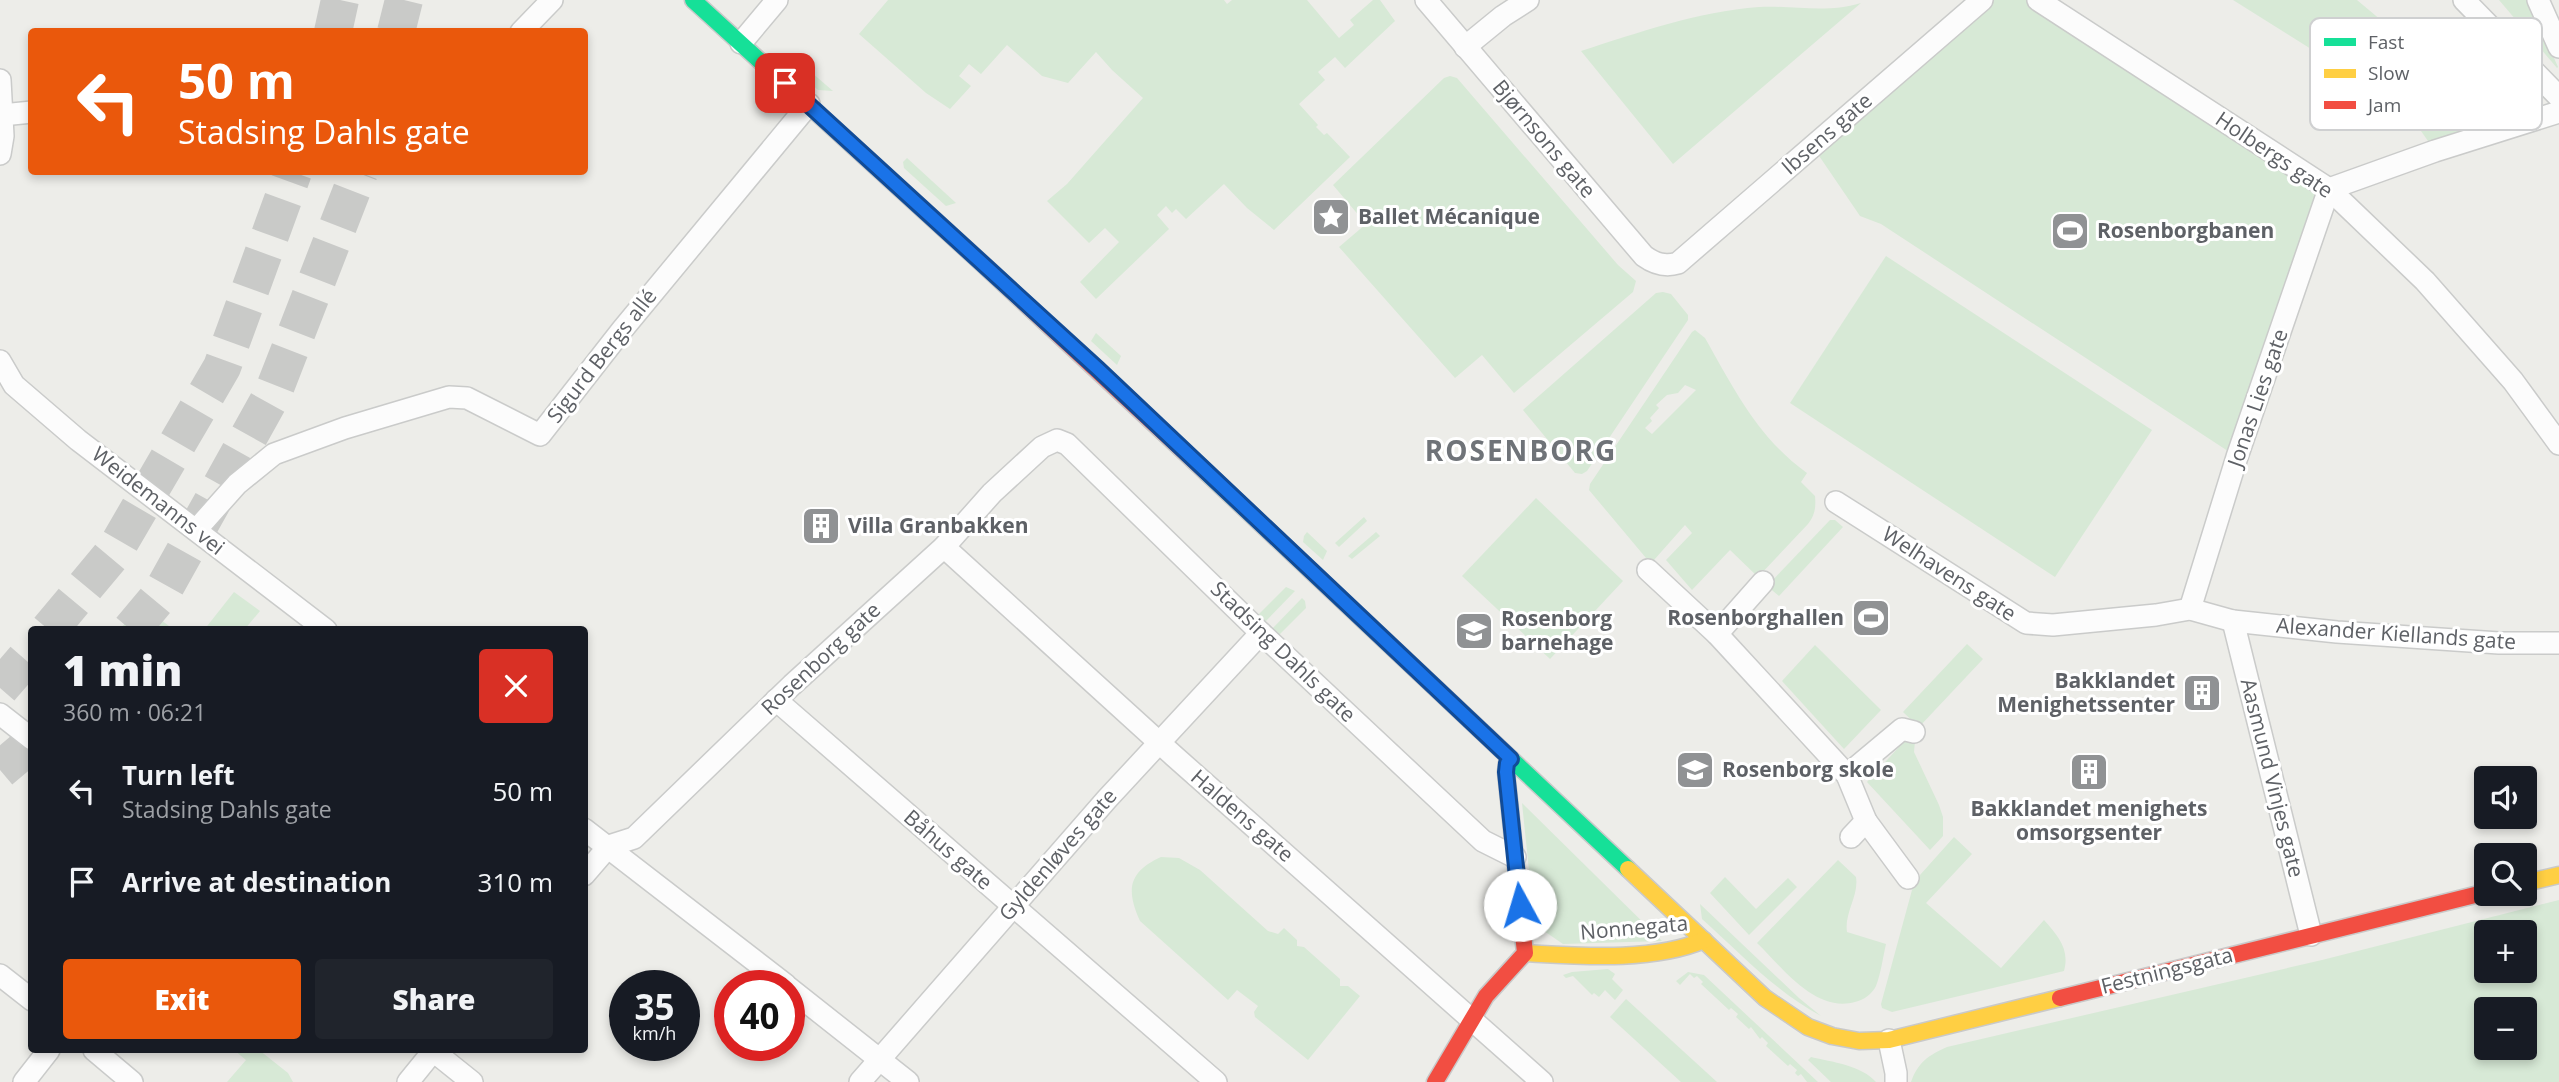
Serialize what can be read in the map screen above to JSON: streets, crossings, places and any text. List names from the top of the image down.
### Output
{
  "streets": {
    "main road": ["Nonnegata", "Festningsgata"],
    "street": [
      "Ibsens gate",
      "Bjørnsons gate",
      "Holbergs gate",
      "Sigurd Bergs allé",
      "Jonas Lies gate",
      "Weidemanns vei",
      "Welhavens gate",
      "Alexander Kiellands gate",
      "Stadsing Dahls gate",
      "Rosenborg gate",
      "Aasmund Vinjes gate",
      "Haldens gate",
      "Båhus gate",
      "Gyldenløves gate"
    ]
  },
  "crossings": [
    ["Ibsens gate", "Bjørnsons gate"],
    ["Holbergs gate", "Jonas Lies gate"],
    ["Sigurd Bergs allé", "Weidemanns vei"],
    ["Jonas Lies gate", "Welhavens gate"],
    ["Welhavens gate", "Alexander Kiellands gate"],
    ["Welhavens gate", "Aasmund Vinjes gate"],
    ["Alexander Kiellands gate", "Aasmund Vinjes gate"],
    ["Stadsing Dahls gate", "Rosenborg gate"],
    ["Stadsing Dahls gate", "Gyldenløves gate"],
    ["Rosenborg gate", "Haldens gate"],
    ["Rosenborg gate", "Båhus gate"],
    ["Aasmund Vinjes gate", "Festningsgata"],
    ["Haldens gate", "Gyldenløves gate"],
    ["Båhus gate", "Gyldenløves gate"]
  ],
  "districts": ["ROSENBORG"],
  "places": {
    "place": ["Ballet Mécanique"],
    "sports": ["Rosenborgbanen", "Rosenborghallen"],
    "building": ["Villa Granbakken", "Bakklandet Menighetssenter", "Bakklandet menighets omsorgsenter"],
    "school or university": ["Rosenborg barnehage", "Rosenborg skole"]
  },
  "legend": ["Fast", "Slow", "Jam"],
  "page": {
    "turn": ["50 m", "Stadsing Dahls gate"],
    "heading": ["1 min", "360 m · 06:21"],
    "list": [
      {
        "name": "Turn left",
        "note": "Stadsing Dahls gate",
        "value": "50 m"
      },
      {
        "name": "Arrive at destination",
        "value": "310 m"
      }
    ],
    "map_buttons": ["+", "−"],
    "buttons": ["Exit", "Share"],
    "speed": "35 km/h",
    "limit": "40"
  }
}
